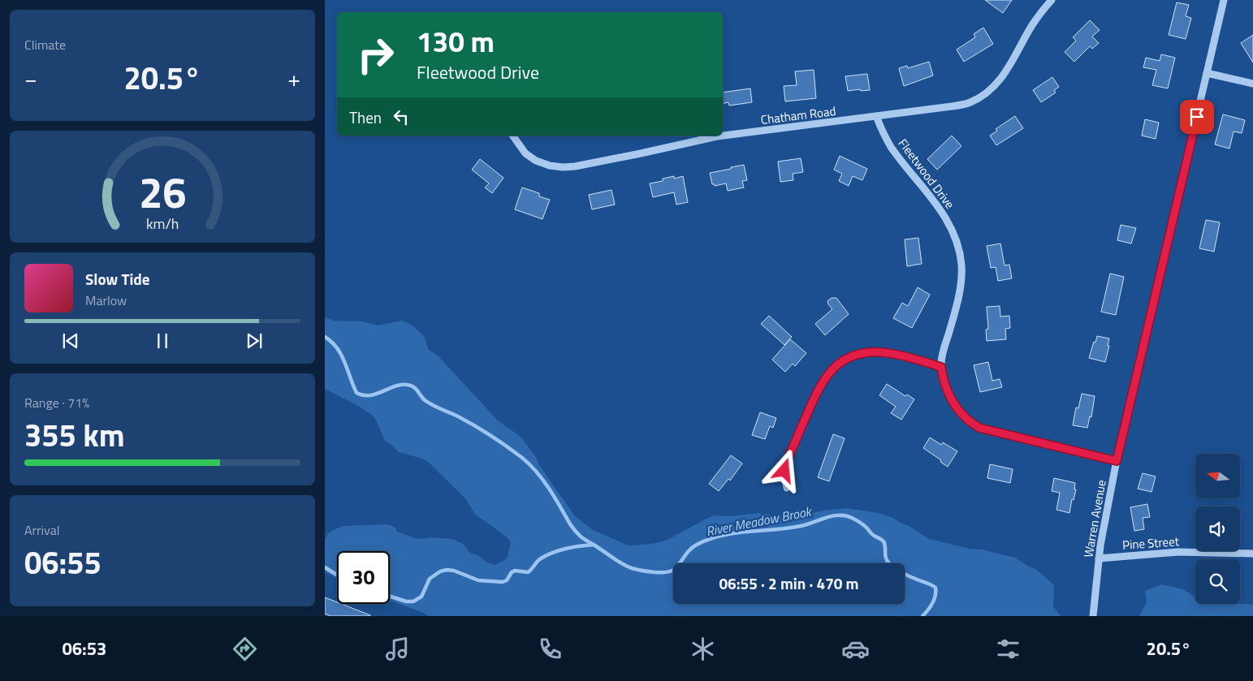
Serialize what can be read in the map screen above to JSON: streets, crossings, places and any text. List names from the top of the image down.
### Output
{
  "streets": {
    "street": [
      "Chatham Road",
      "Fleetwood Drive",
      "Warren Avenue",
      "Pine Street"
    ]
  },
  "crossings": [
    ["Chatham Road", "Fleetwood Drive"],
    ["Fleetwood Drive", "Warren Avenue"],
    ["Warren Avenue", "Pine Street"]
  ],
  "water": ["River Meadow Brook"],
  "north": "left",
  "page": {
    "tile": [
      "Climate",
      ["Range · 71%", "355 km"],
      ["Arrival", "06:55"]
    ],
    "turn": ["130 m", "Fleetwood Drive"],
    "heat": ["−", "20.5°", "+"],
    "then": "Then",
    "song": ["Slow Tide", "Marlow"],
    "limit": "30",
    "trip": "06:55 · 2 min · 470 m",
    "tabs": ["06:53", "20.5°"],
    "gauge": ["26", "km/h"]
  }
}
